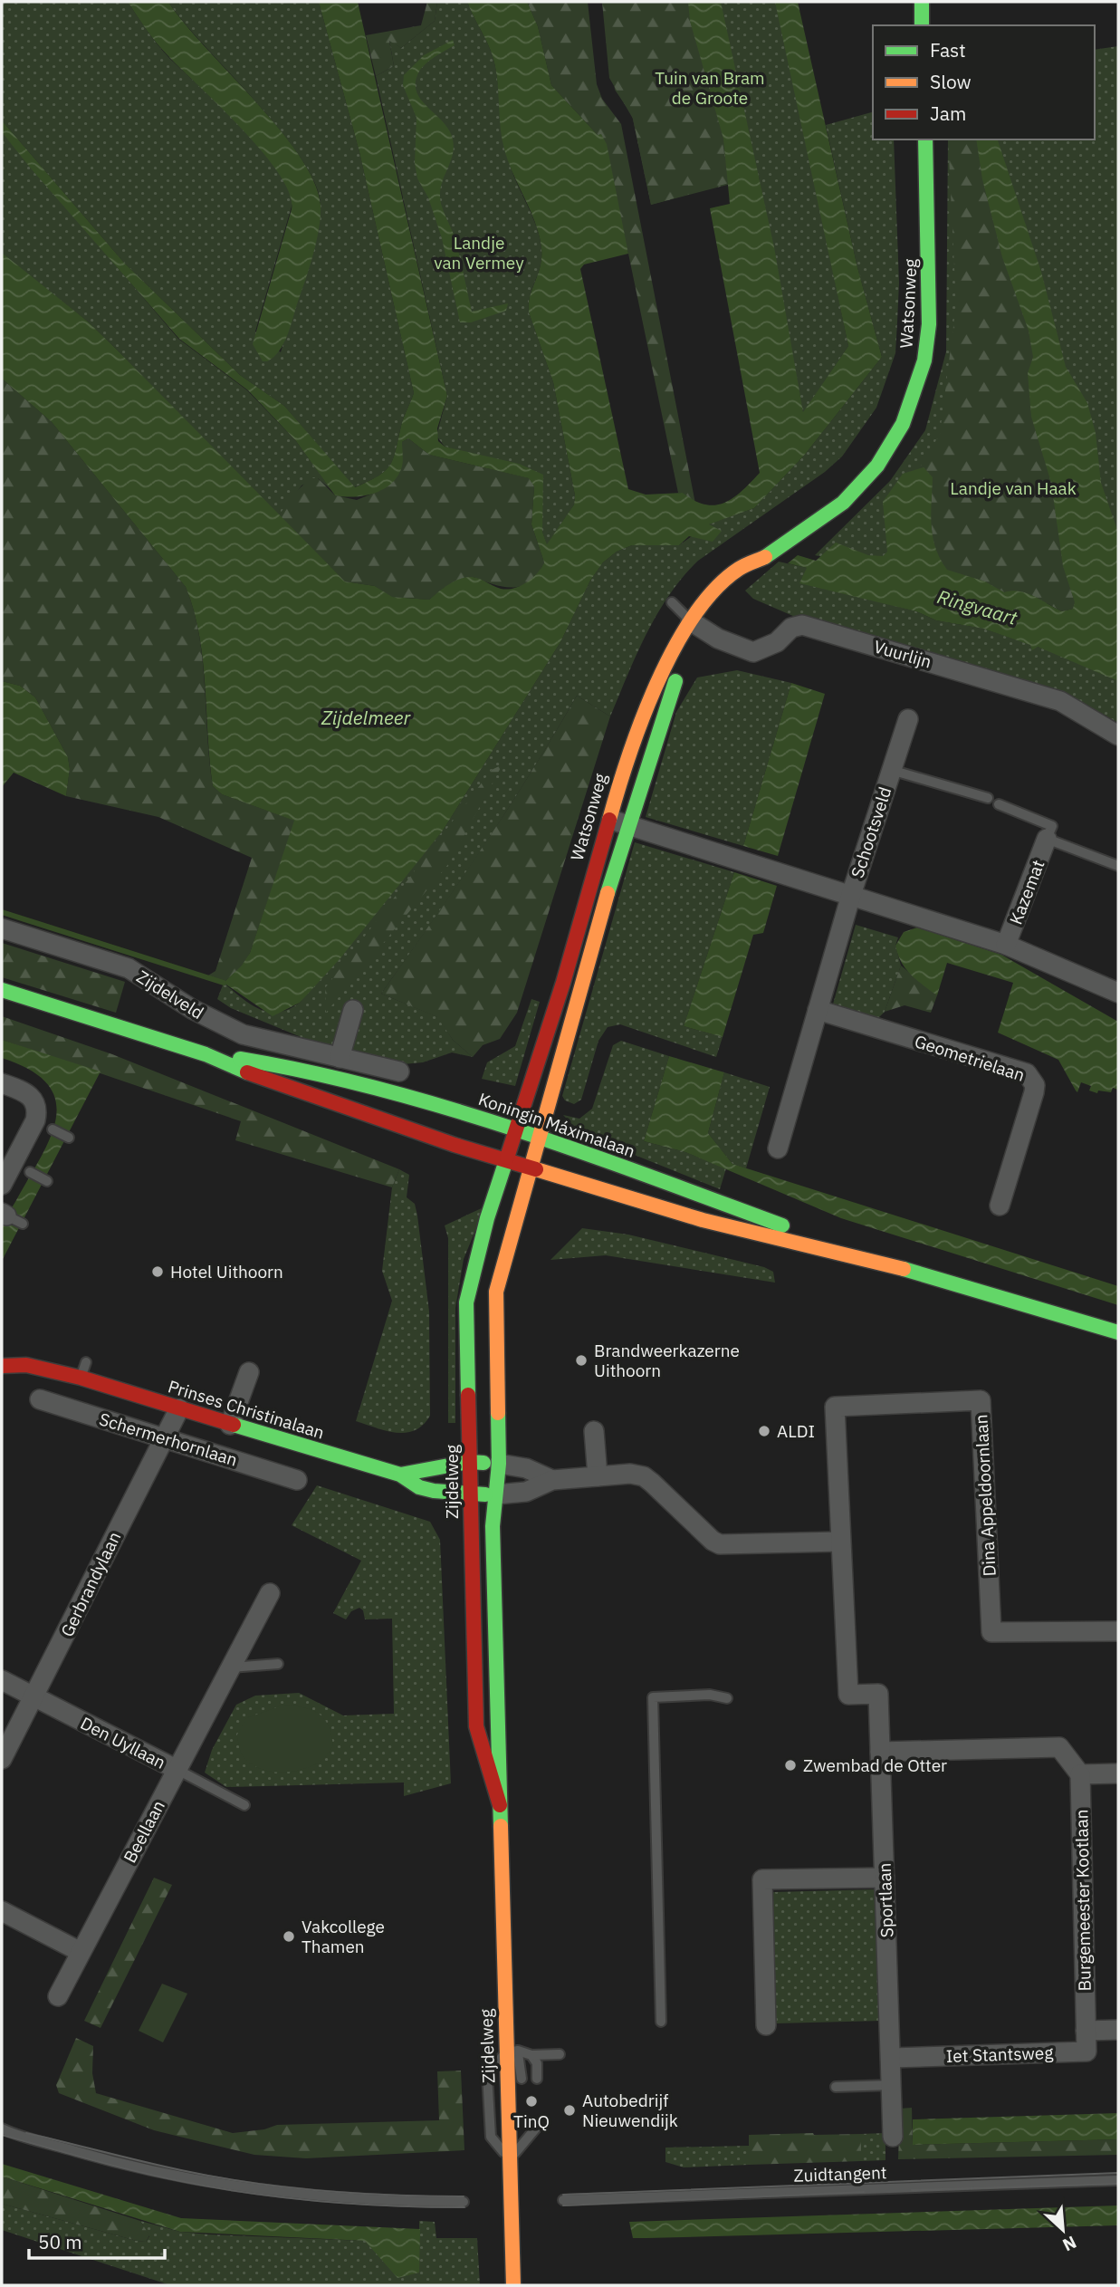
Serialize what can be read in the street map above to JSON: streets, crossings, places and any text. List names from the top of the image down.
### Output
{
  "streets": {
    "street": [
      "Watsonweg",
      "Vuurlijn",
      "Schootsveld",
      "Kazemat",
      "Zijdelveld",
      "Geometrielaan",
      "Koningin Máximalaan",
      "Prinses Christinalaan",
      "Schermerhornlaan",
      "Zijdelweg",
      "Dina Appeldoornlaan",
      "Gerbrandylaan",
      "Den Uyllaan",
      "Beellaan",
      "Sportlaan",
      "Burgemeester Kootlaan",
      "Iet Stantsweg"
    ],
    "lane": ["Zuidtangent"]
  },
  "crossings": [
    ["Watsonweg", "Vuurlijn"],
    ["Watsonweg", "Koningin Máximalaan"],
    ["Watsonweg", "Zijdelweg"],
    ["Koningin Máximalaan", "Zijdelweg"],
    ["Prinses Christinalaan", "Zijdelweg"],
    ["Prinses Christinalaan", "Gerbrandylaan"],
    ["Schermerhornlaan", "Gerbrandylaan"],
    ["Dina Appeldoornlaan", "Sportlaan"],
    ["Gerbrandylaan", "Den Uyllaan"],
    ["Den Uyllaan", "Beellaan"],
    ["Sportlaan", "Iet Stantsweg"],
    ["Burgemeester Kootlaan", "Iet Stantsweg"]
  ],
  "water": ["Ringvaart", "Zijdelmeer"],
  "parks": ["Tuin van Bram de Groote", "Landje van Vermey", "Landje van Haak"],
  "places": [
    "Hotel Uithoorn",
    "Brandweerkazerne Uithoorn",
    "ALDI",
    "Zwembad de Otter",
    "Vakcollege Thamen",
    "TinQ",
    "Autobedrijf Nieuwendijk"
  ],
  "legend": ["Fast", "Slow", "Jam"],
  "scale_bar": "50 m",
  "north": "bottom right"
}
